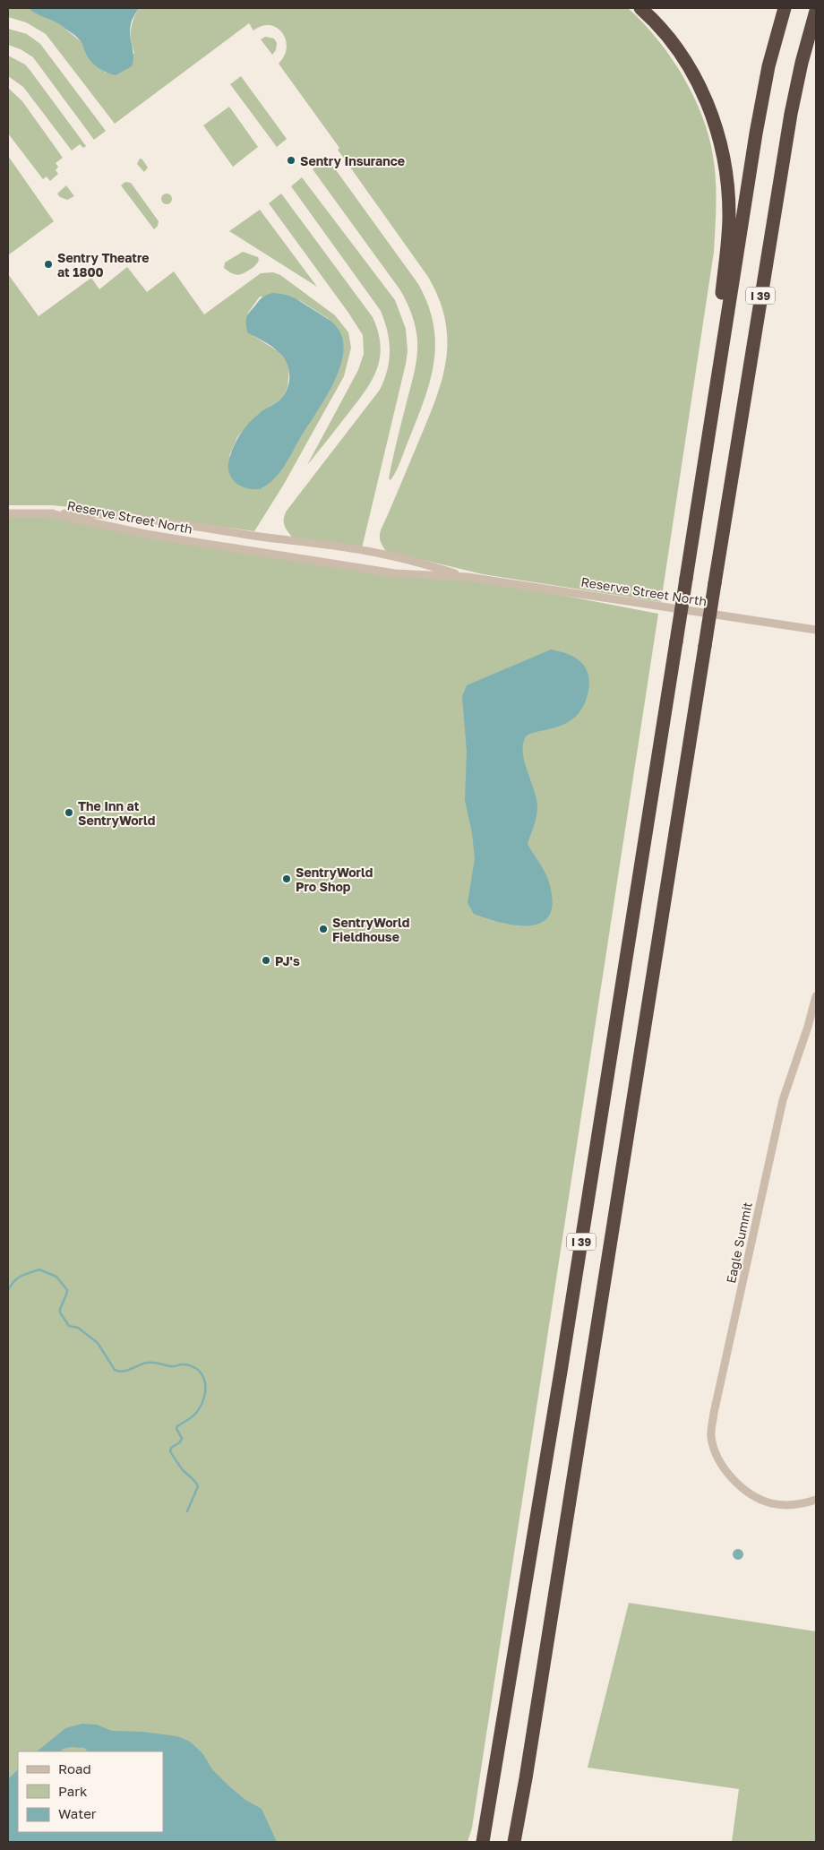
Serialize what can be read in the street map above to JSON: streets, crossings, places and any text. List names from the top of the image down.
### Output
{
  "streets": {
    "highway": ["I 39"],
    "street": ["Reserve Street North", "Eagle Summit"]
  },
  "places": [
    "Sentry Insurance",
    "Sentry Theatre at 1800",
    "The Inn at SentryWorld",
    "SentryWorld Pro Shop",
    "SentryWorld Fieldhouse",
    "PJ's"
  ],
  "legend": ["Road", "Park", "Water"]
}
